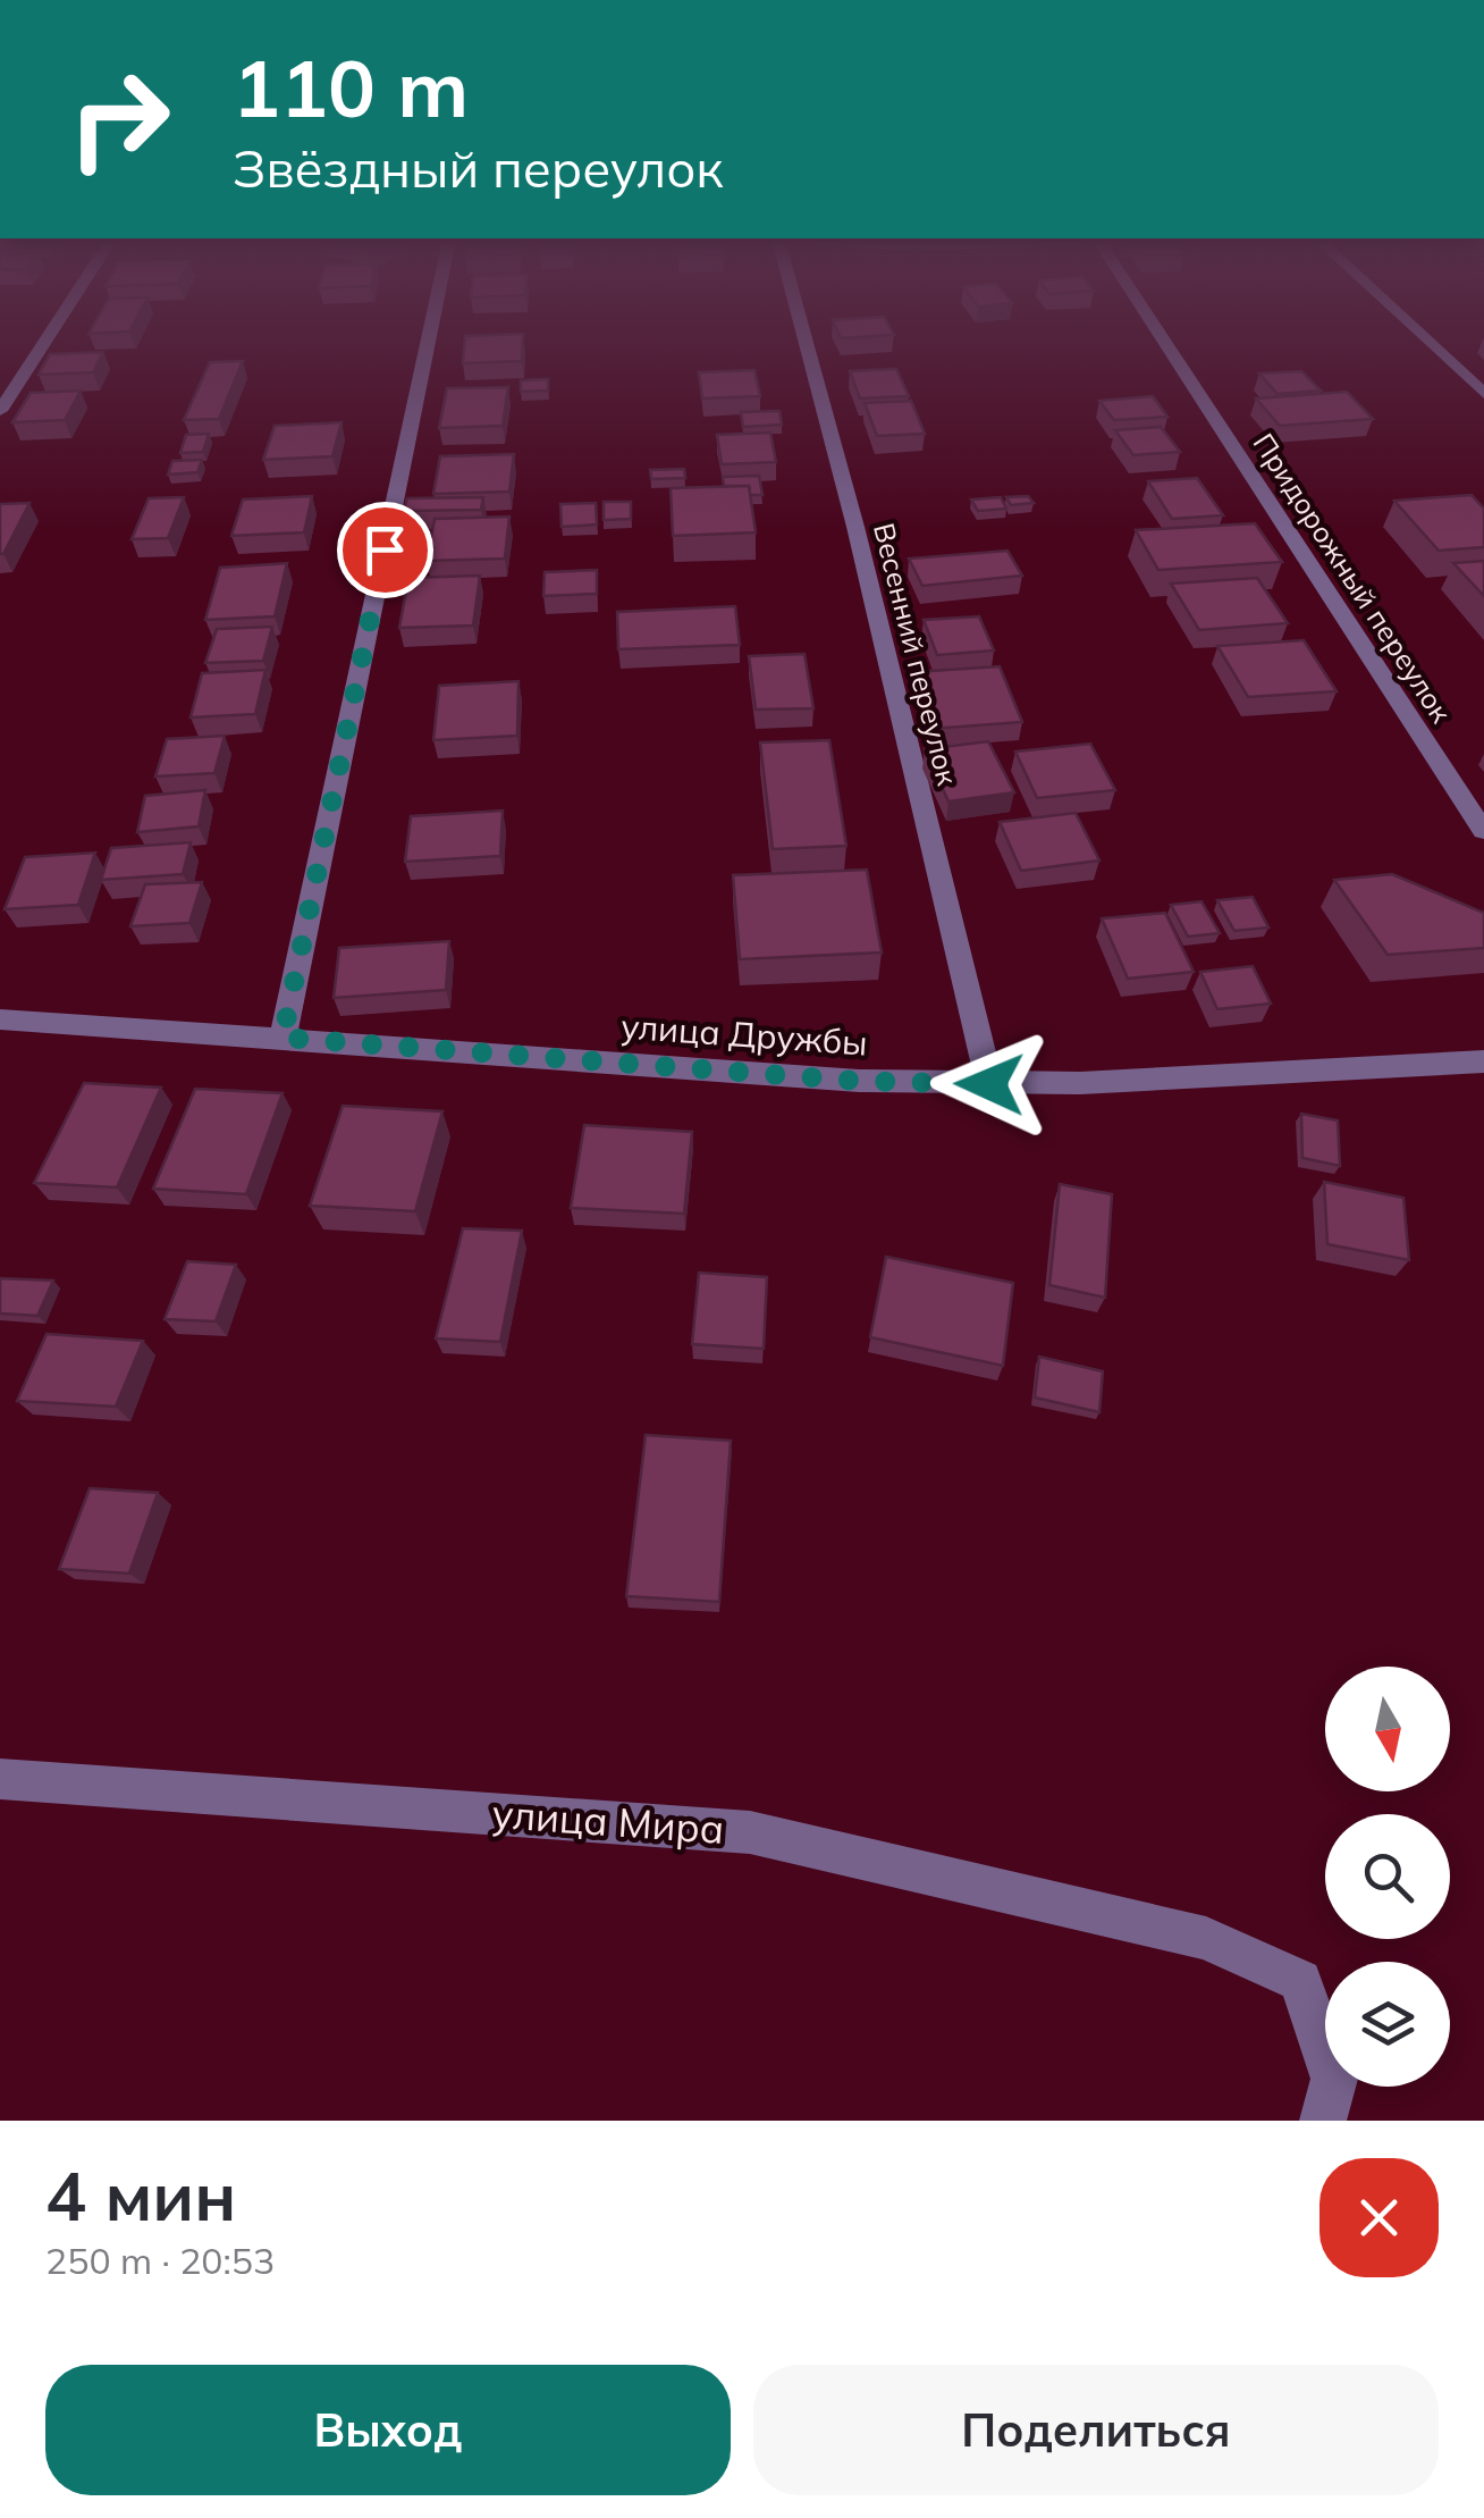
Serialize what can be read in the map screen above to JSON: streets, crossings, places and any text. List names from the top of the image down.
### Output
{
  "streets": {
    "street": [
      "Придорожный переулок",
      "Весенний переулок",
      "улица Дружбы",
      "улица Мира"
    ]
  },
  "crossings": [
    ["Весенний переулок", "улица Дружбы"]
  ],
  "north": "bottom",
  "page": {
    "turn": ["110 m", "Звёздный переулок"],
    "heading": ["4 мин", "250 m · 20:53"],
    "buttons": ["Выход", "Поделиться"]
  }
}
